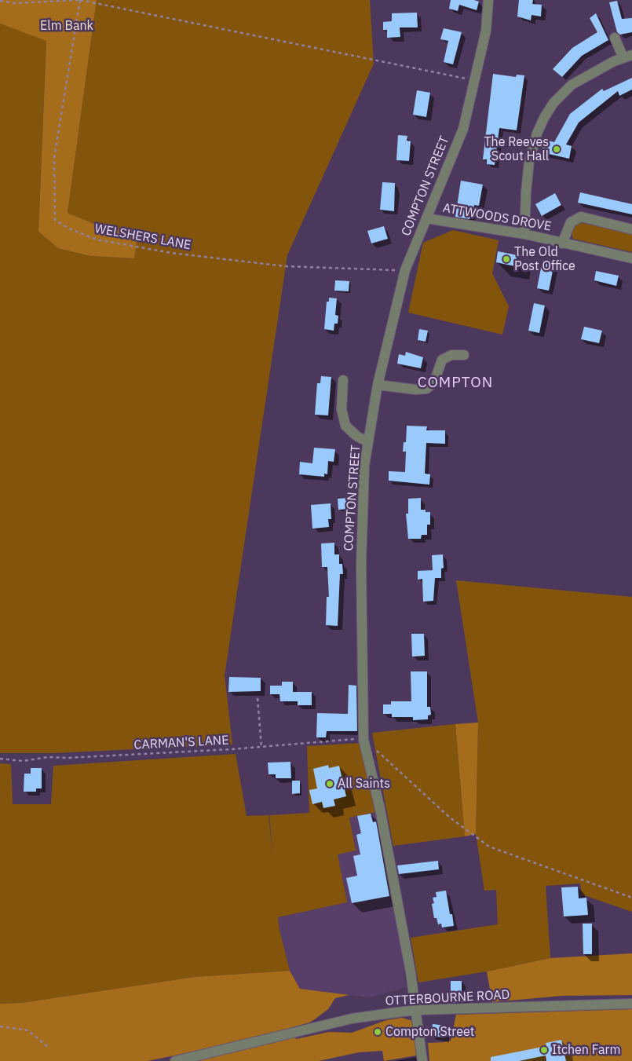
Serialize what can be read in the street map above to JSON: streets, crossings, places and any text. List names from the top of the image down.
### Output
{
  "streets": {
    "street": ["COMPTON STREET", "ATTWOODS DROVE", "OTTERBOURNE ROAD"],
    "path": ["WELSHERS LANE", "CARMAN'S LANE"]
  },
  "crossings": [
    ["COMPTON STREET", "ATTWOODS DROVE"],
    ["COMPTON STREET", "WELSHERS LANE"],
    ["COMPTON STREET", "CARMAN'S LANE"],
    ["COMPTON STREET", "OTTERBOURNE ROAD"]
  ],
  "districts": ["COMPTON"],
  "parks": ["Elm Bank"],
  "places": [
    "The Reeves Scout Hall",
    "The Old Post Office",
    "All Saints",
    "Compton Street",
    "Itchen Farm"
  ]
}
